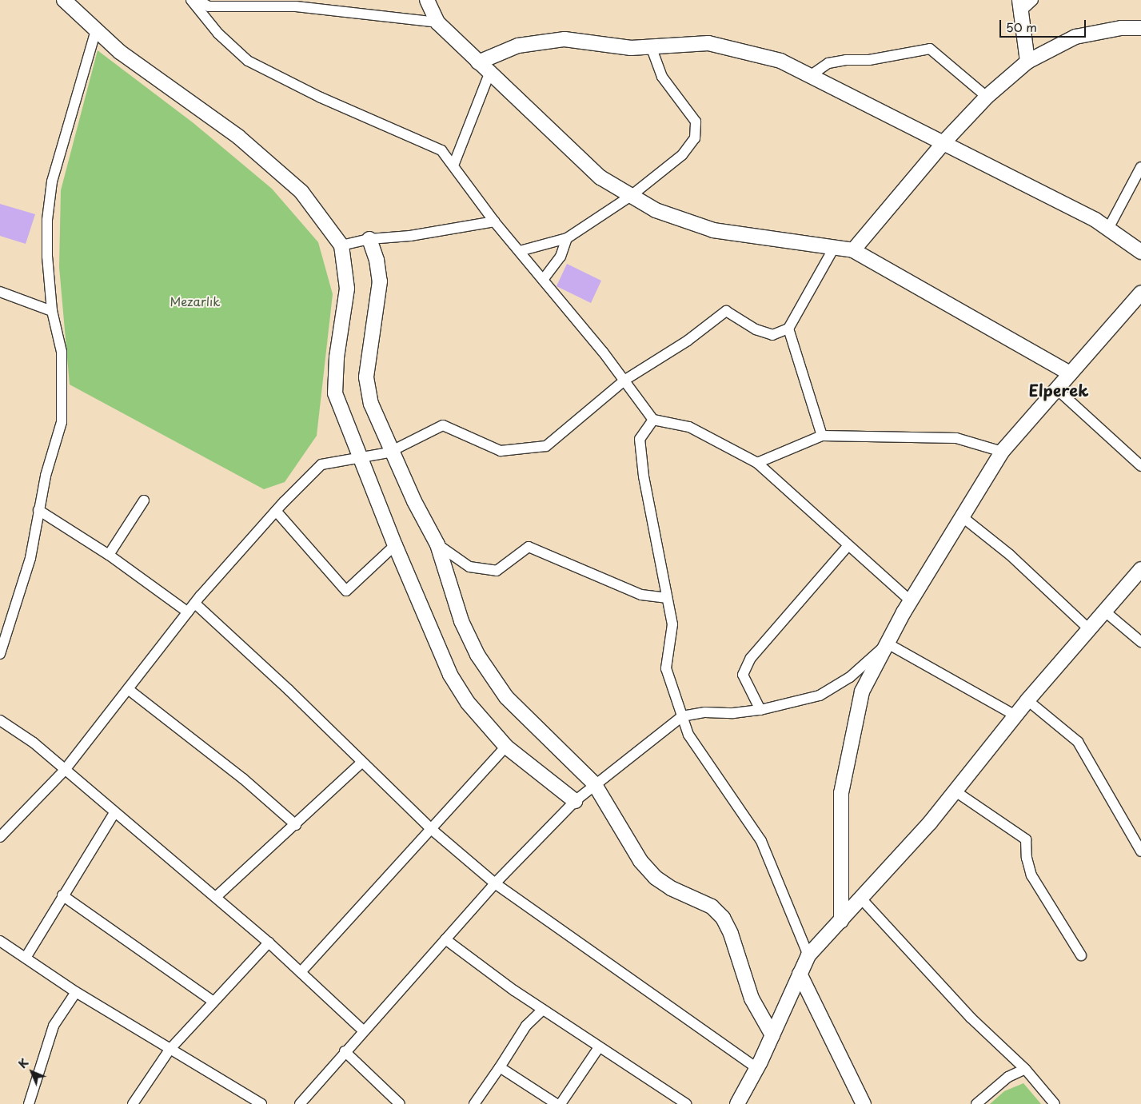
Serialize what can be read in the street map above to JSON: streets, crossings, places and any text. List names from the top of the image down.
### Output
{
  "districts": ["Elperek"],
  "parks": ["Mezarlık"],
  "scale_bar": "50 m",
  "north": "top left"
}
